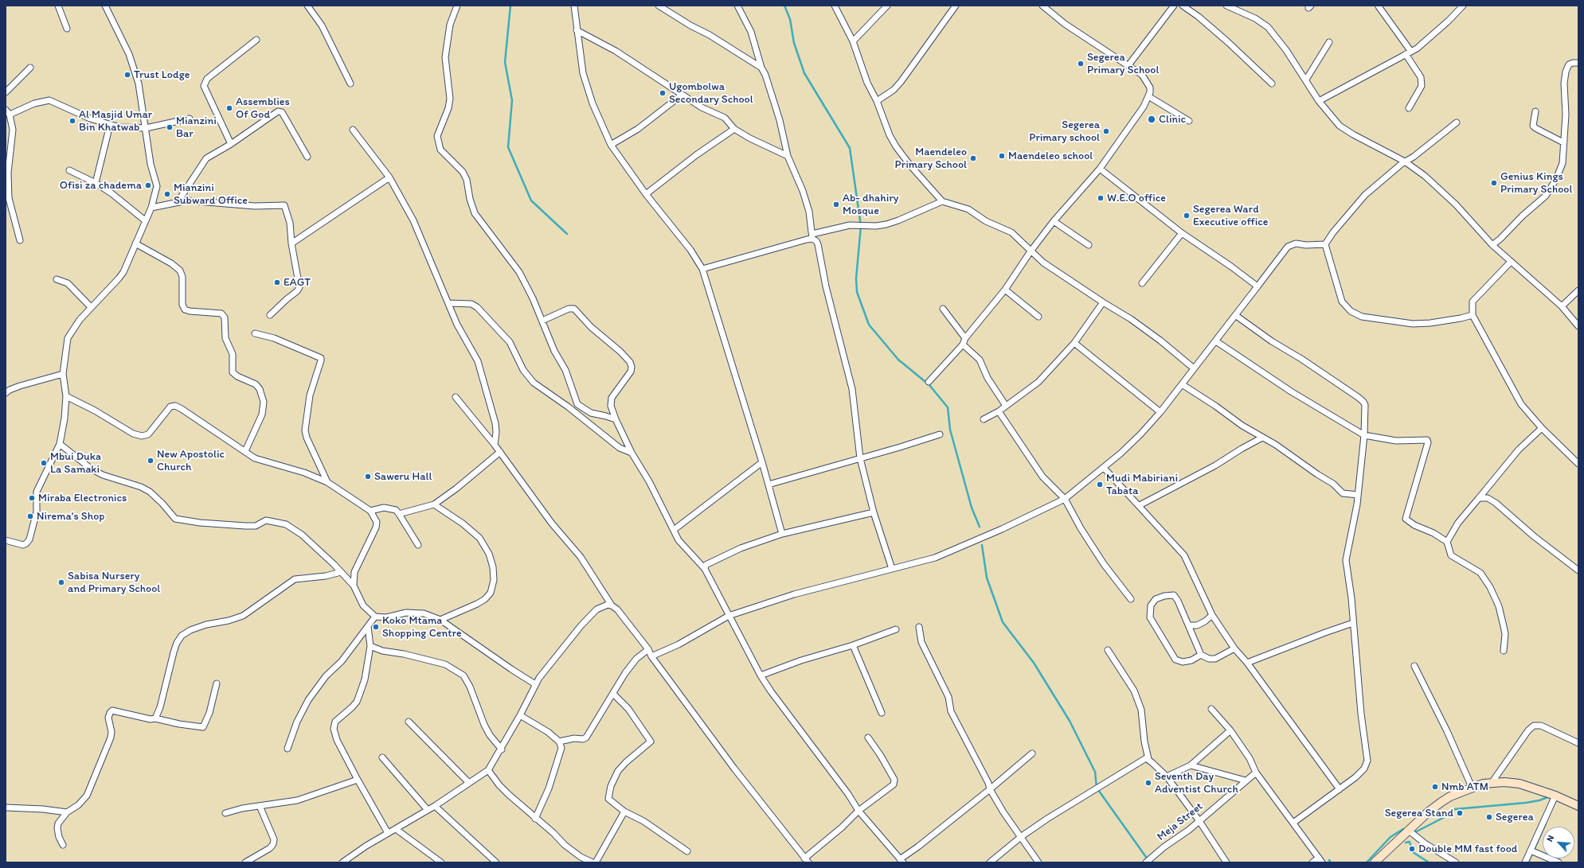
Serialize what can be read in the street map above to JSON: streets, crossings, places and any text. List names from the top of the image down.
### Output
{
  "streets": {
    "street": ["Meja Street"]
  },
  "places": [
    "Segerea Primary School",
    "Trust Lodge",
    "Ugombolwa Secondary School",
    "Assemblies Of God",
    "Clinic",
    "Al Masjid Umar Bin Khatwab",
    "Mianzini Bar",
    "Segerea Primary school",
    "Maendeleo school",
    "Maendeleo Primary School",
    "Genius Kings Primary School",
    "Ofisi za chadema",
    "Mianzini Subward Office",
    "W.E.O office",
    "Ab- dhahiry Mosque",
    "Segerea Ward Executive office",
    "EAGT",
    "New Apostolic Church",
    "Mbui Duka La Samaki",
    "Saweru Hall",
    "Mudi Mabiriani Tabata",
    "Miraba Electronics",
    "Nirema's Shop",
    "Sabisa Nursery and Primary School",
    "Koko Mtama Shopping Centre",
    "Seventh Day Adventist Church",
    "Nmb ATM",
    "Segerea Stand",
    "Segerea",
    "Double MM fast food"
  ],
  "north": "top left"
}
